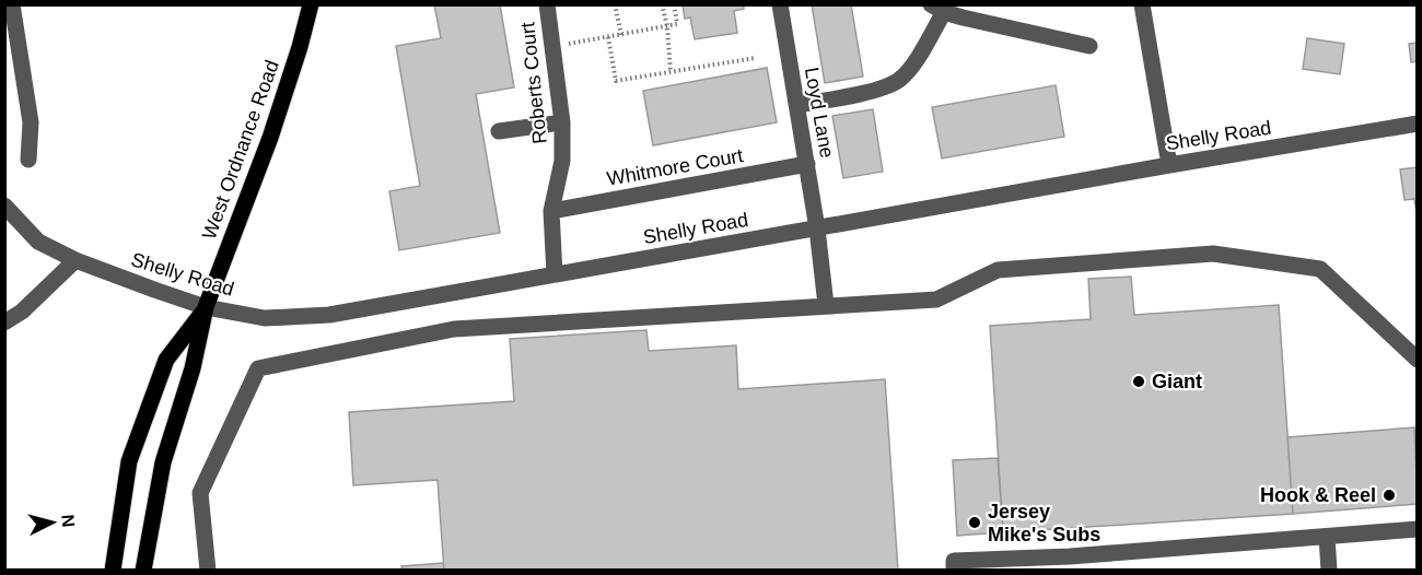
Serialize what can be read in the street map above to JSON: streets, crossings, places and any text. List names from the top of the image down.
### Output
{
  "streets": {
    "main road": ["West Ordnance Road"],
    "street": [
      "Roberts Court",
      "Loyd Lane",
      "Shelly Road",
      "Whitmore Court"
    ]
  },
  "crossings": [
    ["Roberts Court", "Shelly Road"],
    ["Roberts Court", "Whitmore Court"],
    ["Loyd Lane", "Shelly Road"],
    ["Loyd Lane", "Whitmore Court"],
    ["Shelly Road", "West Ordnance Road"]
  ],
  "places": ["Giant", "Hook & Reel", "Jersey Mike's Subs"],
  "north": "right"
}
